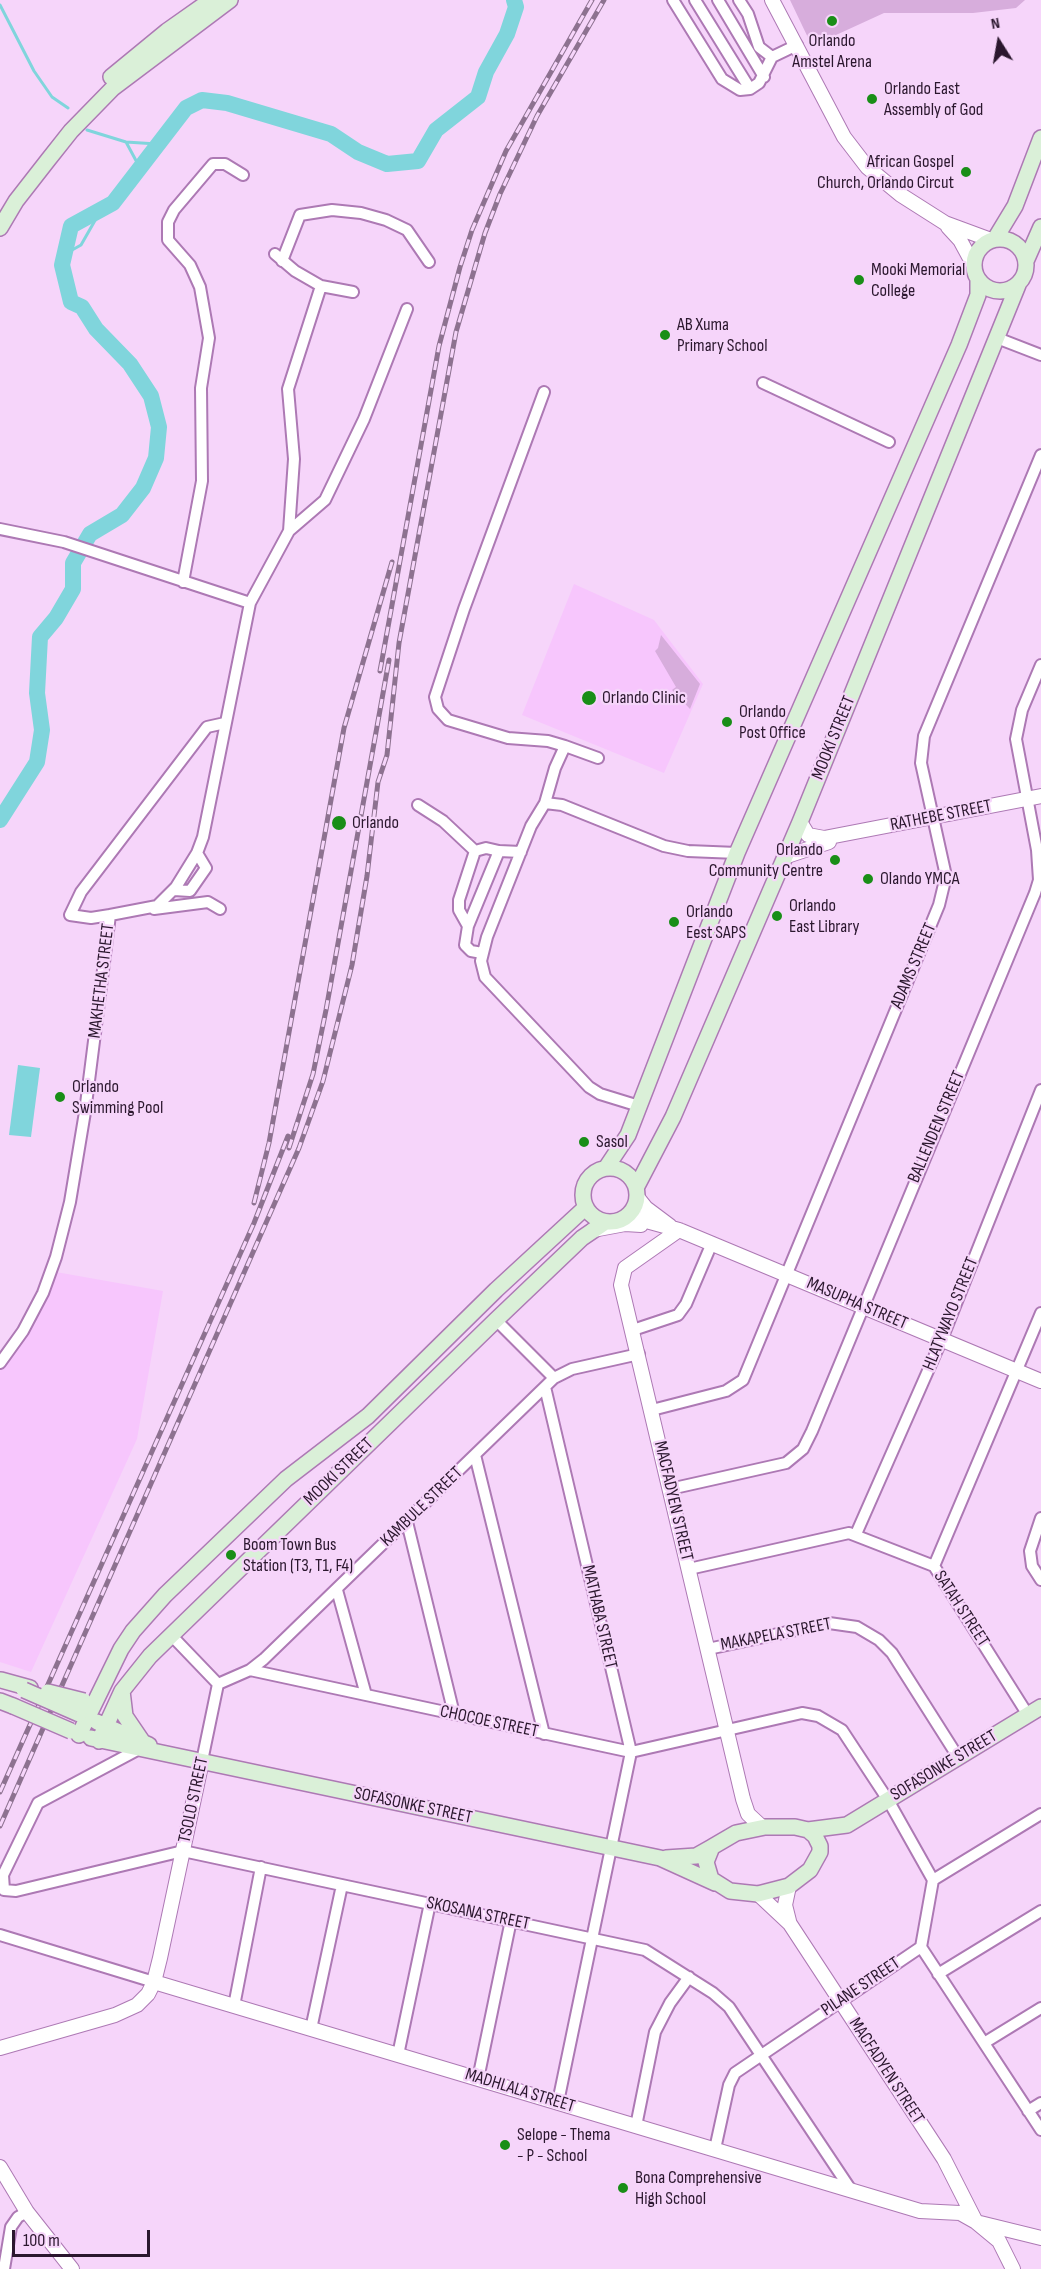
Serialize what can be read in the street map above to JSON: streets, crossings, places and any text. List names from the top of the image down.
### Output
{
  "streets": {
    "main road": ["MOOKI STREET", "SOFASONKE STREET"],
    "street": [
      "RATHEBE STREET",
      "ADAMS STREET",
      "MAKHETHA STREET",
      "BALLENDEN STREET",
      "MASUPHA STREET",
      "HLATYWAYO STREET",
      "MACFADYEN STREET",
      "KAMBULE STREET",
      "SATAH STREET",
      "MATHABA STREET",
      "MAKAPELA STREET",
      "CHOCOE STREET",
      "TSOLO STREET",
      "SKOSANA STREET",
      "PILANE STREET",
      "MADHLALA STREET"
    ]
  },
  "crossings": [
    ["MOOKI STREET", "RATHEBE STREET"],
    ["MOOKI STREET", "MASUPHA STREET"],
    ["MOOKI STREET", "SOFASONKE STREET"],
    ["RATHEBE STREET", "ADAMS STREET"],
    ["RATHEBE STREET", "BALLENDEN STREET"],
    ["ADAMS STREET", "MASUPHA STREET"],
    ["ADAMS STREET", "MACFADYEN STREET"],
    ["BALLENDEN STREET", "MASUPHA STREET"],
    ["BALLENDEN STREET", "MACFADYEN STREET"],
    ["MASUPHA STREET", "HLATYWAYO STREET"],
    ["MASUPHA STREET", "MACFADYEN STREET"],
    ["HLATYWAYO STREET", "SATAH STREET"],
    ["MACFADYEN STREET", "KAMBULE STREET"],
    ["MACFADYEN STREET", "SATAH STREET"],
    ["MACFADYEN STREET", "MAKAPELA STREET"],
    ["MACFADYEN STREET", "CHOCOE STREET"],
    ["MACFADYEN STREET", "SOFASONKE STREET"],
    ["MACFADYEN STREET", "PILANE STREET"],
    ["MACFADYEN STREET", "MADHLALA STREET"],
    ["KAMBULE STREET", "MATHABA STREET"],
    ["KAMBULE STREET", "CHOCOE STREET"],
    ["KAMBULE STREET", "TSOLO STREET"],
    ["SATAH STREET", "SOFASONKE STREET"],
    ["MATHABA STREET", "CHOCOE STREET"],
    ["MATHABA STREET", "SOFASONKE STREET"],
    ["MATHABA STREET", "SKOSANA STREET"],
    ["MATHABA STREET", "MADHLALA STREET"],
    ["MAKAPELA STREET", "SOFASONKE STREET"],
    ["CHOCOE STREET", "SOFASONKE STREET"],
    ["SOFASONKE STREET", "TSOLO STREET"],
    ["SOFASONKE STREET", "SKOSANA STREET"],
    ["TSOLO STREET", "SKOSANA STREET"],
    ["TSOLO STREET", "MADHLALA STREET"],
    ["SKOSANA STREET", "PILANE STREET"],
    ["SKOSANA STREET", "MADHLALA STREET"],
    ["PILANE STREET", "MADHLALA STREET"]
  ],
  "places": [
    "Orlando Amstel Arena",
    "Orlando East Assembly of God",
    "African Gospel Church, Orlando Circut",
    "Mooki Memorial College",
    "AB Xuma Primary School",
    "Orlando Clinic",
    "Orlando Post Office",
    "Orlando",
    "Orlando Community Centre",
    "Olando YMCA",
    "Orlando East Library",
    "Orlando Eest SAPS",
    "Orlando Swimming Pool",
    "Sasol",
    "Boom Town Bus Station (T3, T1, F4)",
    "Selope - Thema - P - School",
    "Bona Comprehensive High School"
  ],
  "scale_bar": "100 m",
  "north": "top"
}
